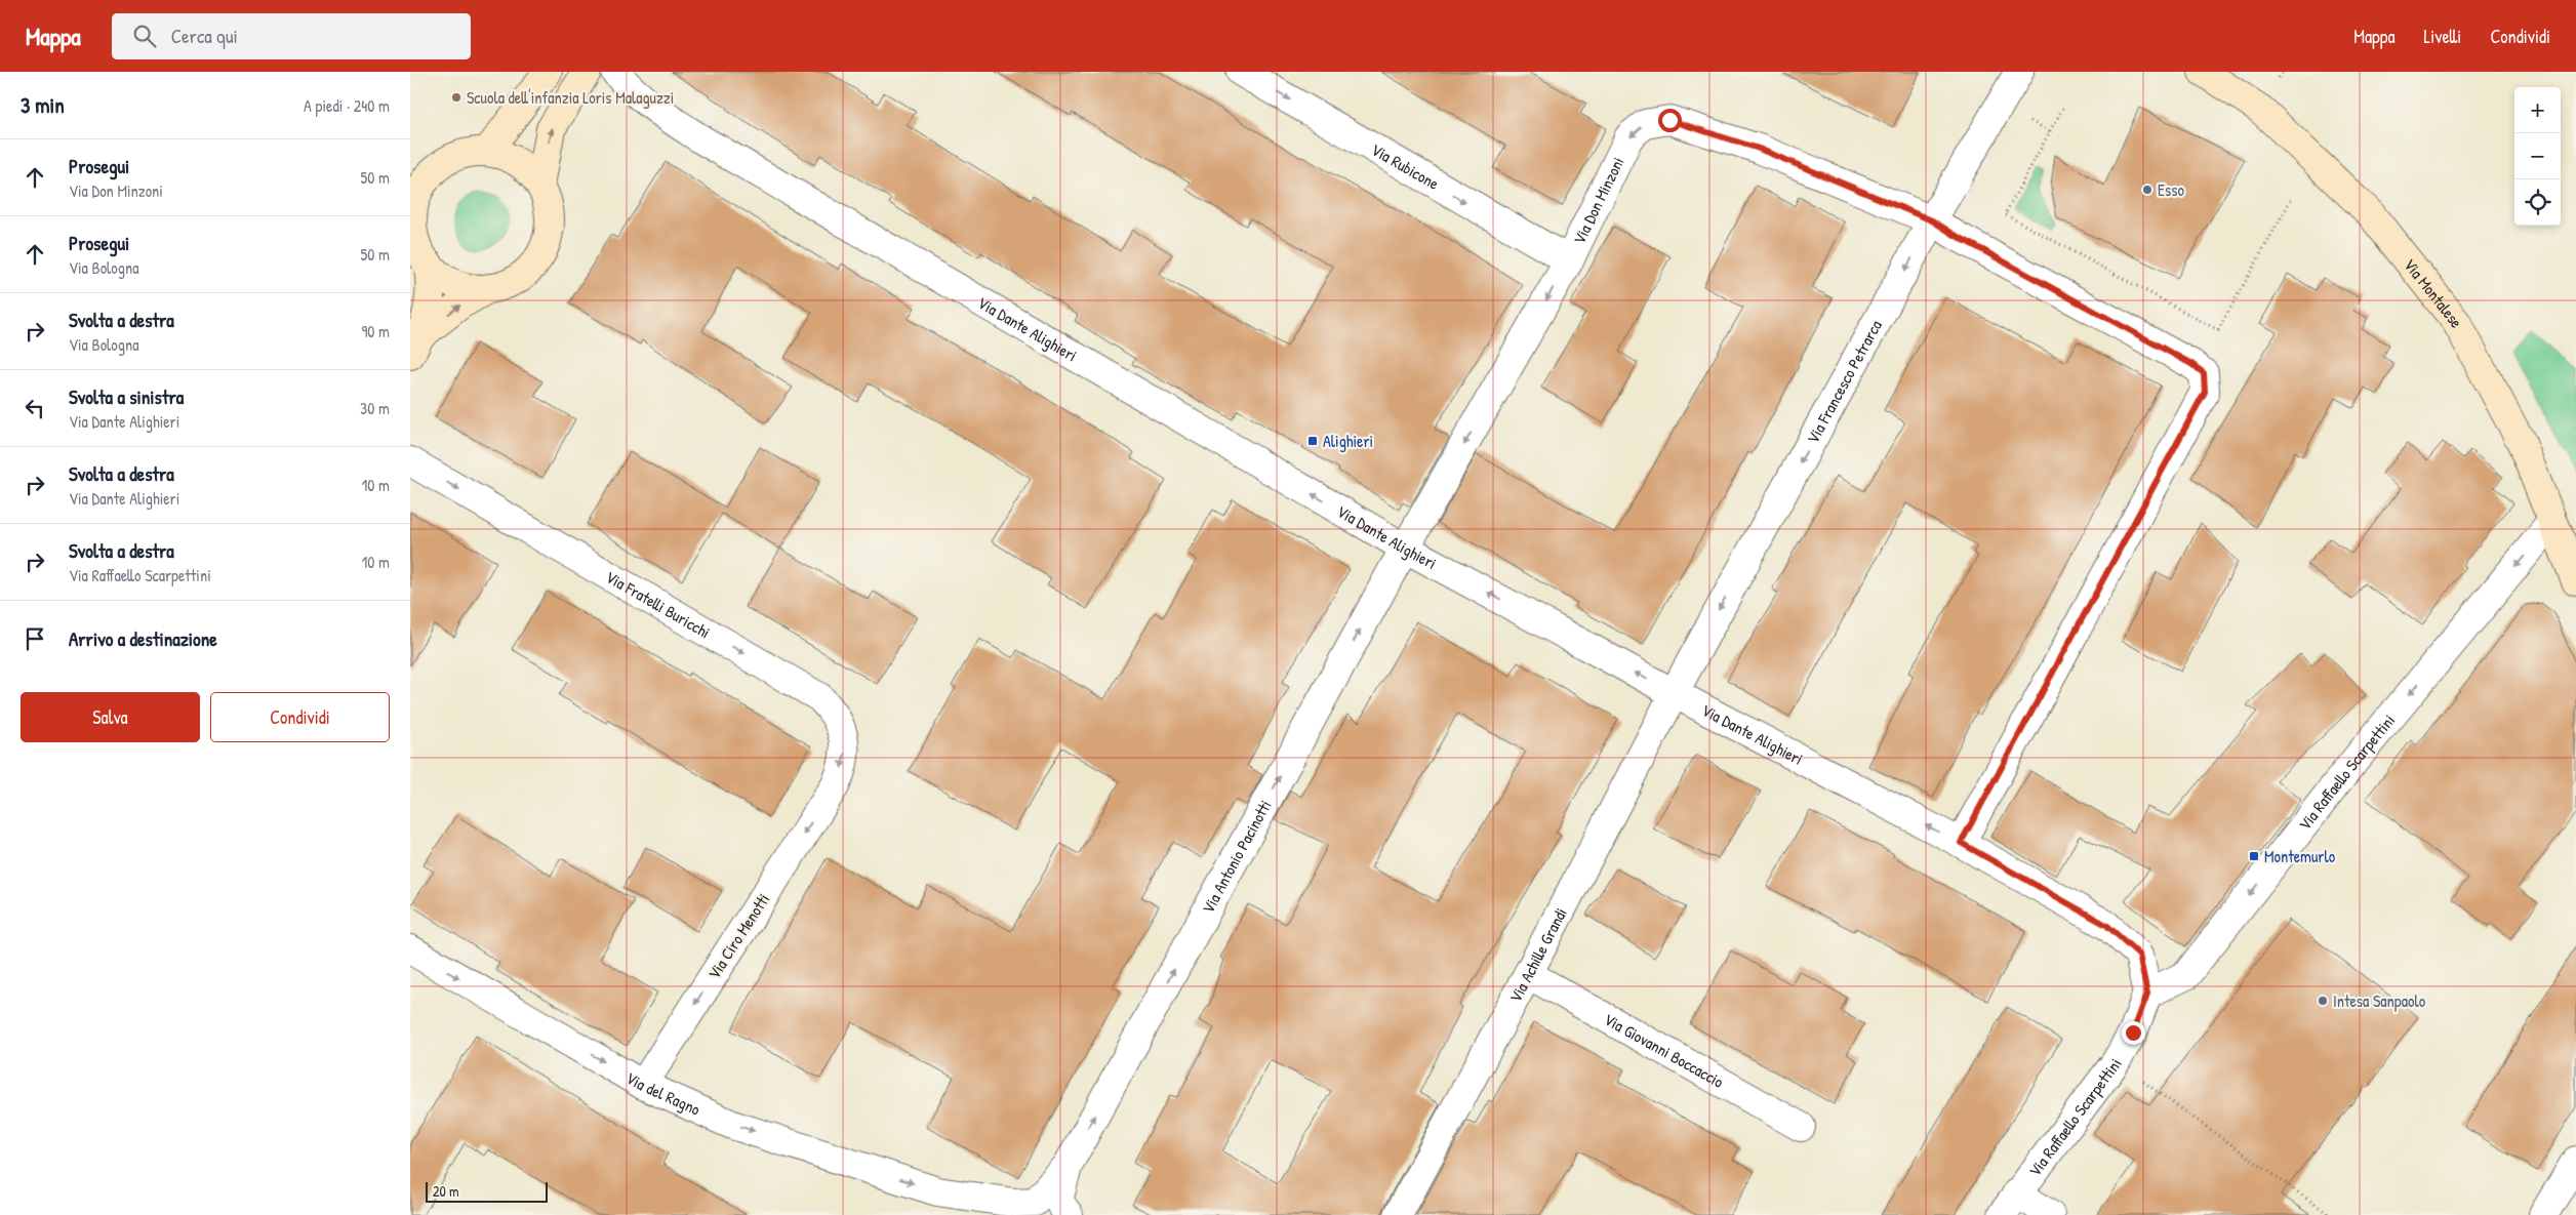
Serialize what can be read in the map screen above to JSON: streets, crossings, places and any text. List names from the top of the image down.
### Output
{
  "streets": {
    "street": [
      "Via Rubicone",
      "Via Don Minzoni",
      "Via Montalese",
      "Via Dante Alighieri",
      "Via Francesco Petrarca",
      "Via Fratelli Buricchi",
      "Via Raffaello Scarpettini",
      "Via Antonio Pacinotti",
      "Via Ciro Menotti",
      "Via Achille Grandi",
      "Via Giovanni Boccaccio",
      "Via del Ragno"
    ]
  },
  "crossings": [
    ["Via Rubicone", "Via Don Minzoni"],
    ["Via Don Minzoni", "Via Dante Alighieri"],
    ["Via Don Minzoni", "Via Francesco Petrarca"],
    ["Via Don Minzoni", "Via Antonio Pacinotti"],
    ["Via Montalese", "Via Raffaello Scarpettini"],
    ["Via Dante Alighieri", "Via Francesco Petrarca"],
    ["Via Dante Alighieri", "Via Raffaello Scarpettini"],
    ["Via Dante Alighieri", "Via Antonio Pacinotti"],
    ["Via Dante Alighieri", "Via Achille Grandi"],
    ["Via Francesco Petrarca", "Via Achille Grandi"],
    ["Via Fratelli Buricchi", "Via Ciro Menotti"],
    ["Via Ciro Menotti", "Via del Ragno"],
    ["Via Achille Grandi", "Via Giovanni Boccaccio"]
  ],
  "one_way": [
    "Via Rubicone",
    "Via Dante Alighieri",
    "Via Francesco Petrarca",
    "Via Fratelli Buricchi",
    "Via Raffaello Scarpettini",
    "Via Antonio Pacinotti",
    "Via Ciro Menotti",
    "Via del Ragno"
  ],
  "places": {
    "other": ["Scuola dell'infanzia Loris Malaguzzi", "Esso", "Intesa Sanpaolo"],
    "transit": ["Alighieri", "Montemurlo"]
  },
  "scale_bar": "20 m",
  "page": {
    "header": "Mappa",
    "search": "Cerca qui",
    "nav": ["Mappa", "Livelli", "Condividi"],
    "heading": ["3 min", "A piedi · 240 m"],
    "map_buttons": ["+", "−"],
    "list": [
      ["Prosegui", "Via Don Minzoni", "50 m"],
      ["Prosegui", "Via Bologna", "50 m"],
      ["Svolta a destra", "Via Bologna", "90 m"],
      ["Svolta a sinistra", "Via Dante Alighieri", "30 m"],
      ["Svolta a destra", "Via Dante Alighieri", "10 m"],
      ["Svolta a destra", "Via Raffaello Scarpettini", "10 m"],
      "Arrivo a destinazione"
    ],
    "buttons": ["Salva", "Condividi"],
    "scale": "20 m"
  }
}
